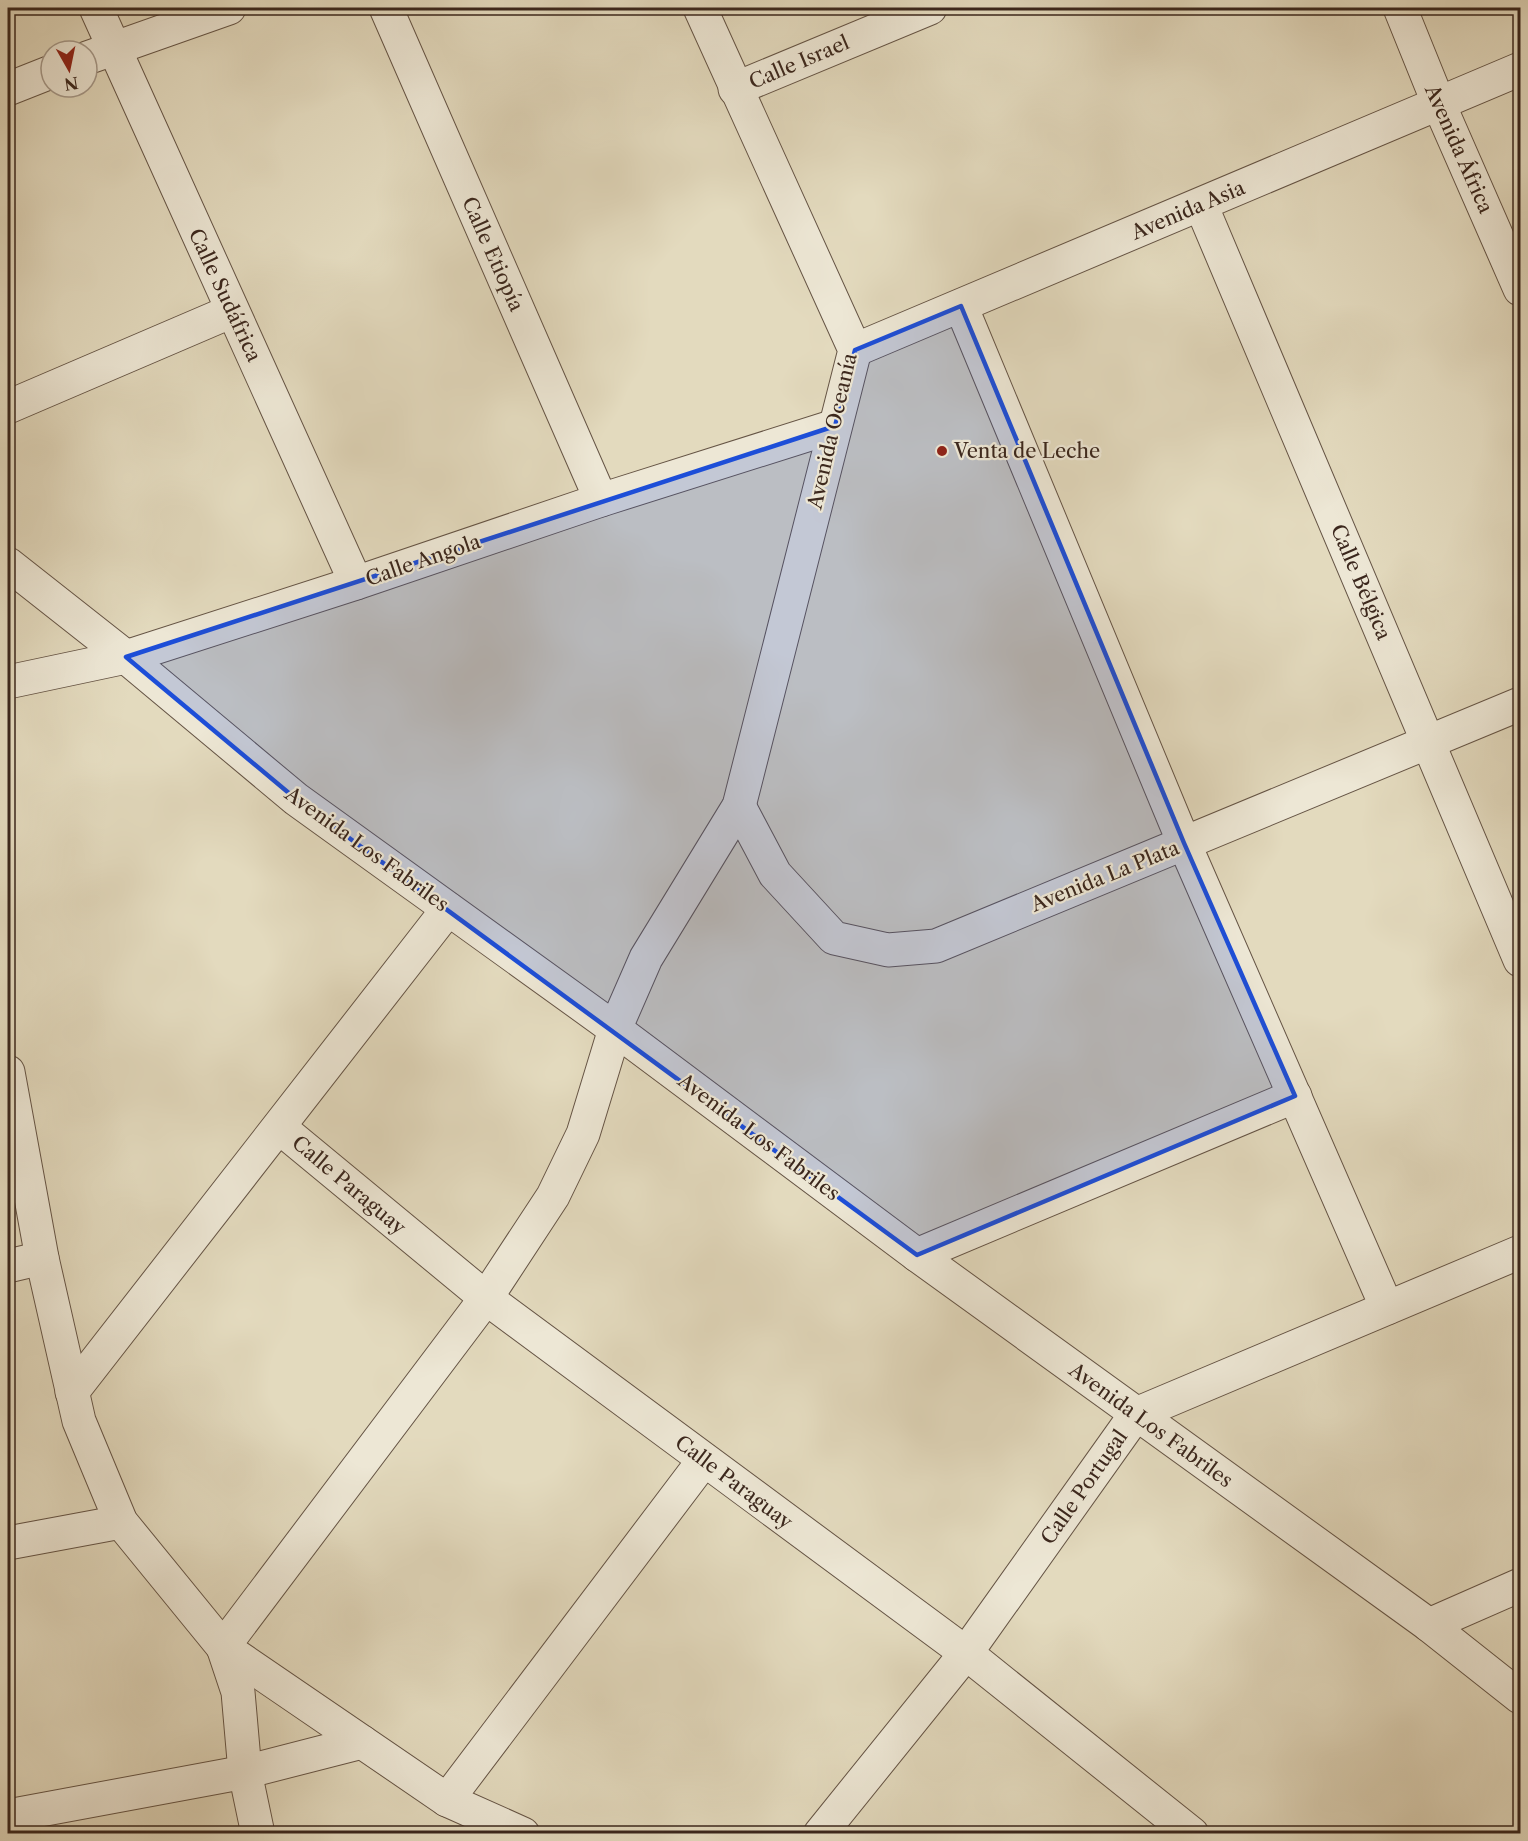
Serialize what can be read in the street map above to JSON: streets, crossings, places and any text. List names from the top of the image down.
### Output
{
  "streets": {
    "street": [
      "Calle Israel",
      "Avenida África",
      "Avenida Asia",
      "Calle Etiopía",
      "Calle Sudáfrica",
      "Avenida Oceanía",
      "Calle Angola",
      "Calle Bélgica",
      "Avenida Los Fabriles",
      "Avenida La Plata",
      "Calle Paraguay",
      "Calle Portugal"
    ]
  },
  "crossings": [
    ["Calle Israel", "Avenida Oceanía"],
    ["Avenida África", "Avenida Asia"],
    ["Avenida Asia", "Avenida Oceanía"],
    ["Avenida Asia", "Calle Bélgica"],
    ["Calle Etiopía", "Calle Angola"],
    ["Calle Sudáfrica", "Calle Angola"],
    ["Avenida Oceanía", "Calle Angola"],
    ["Avenida Oceanía", "Avenida Los Fabriles"],
    ["Avenida Oceanía", "Avenida La Plata"],
    ["Avenida Oceanía", "Calle Paraguay"],
    ["Calle Angola", "Avenida Los Fabriles"],
    ["Calle Bélgica", "Avenida La Plata"],
    ["Avenida Los Fabriles", "Calle Portugal"],
    ["Calle Paraguay", "Calle Portugal"]
  ],
  "places": ["Venta de Leche"],
  "north": "bottom"
}
